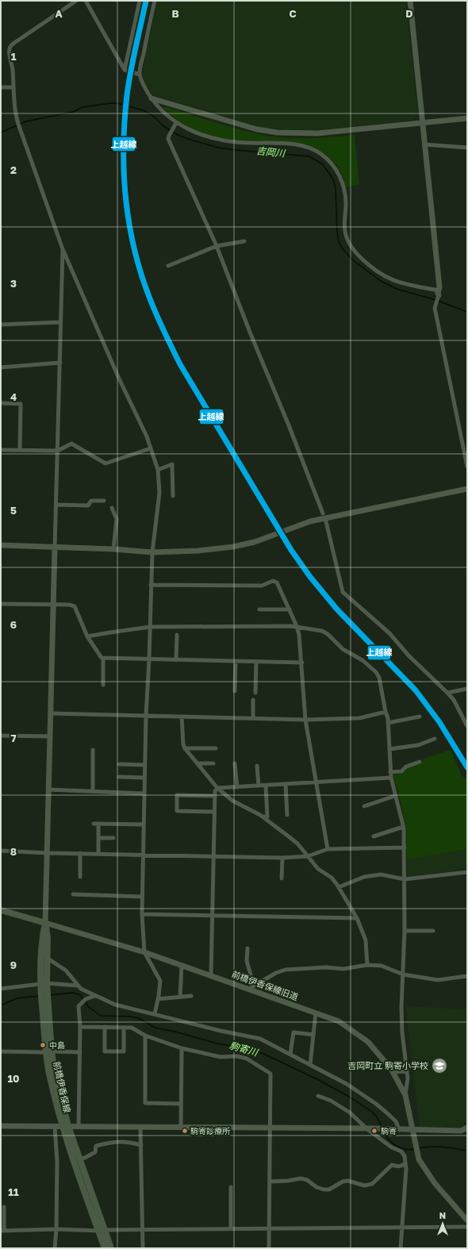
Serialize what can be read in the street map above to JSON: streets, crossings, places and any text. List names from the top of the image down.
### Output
{
  "streets": {
    "main road": ["前橋伊香保線"],
    "street": ["前橋伊香保線旧道"]
  },
  "crossings": [
    ["前橋伊香保線旧道", "前橋伊香保線"]
  ],
  "water": ["吉岡川", "駒寄川"],
  "places": {
    "other": ["中島", "駒寄診療所", "駒寄"],
    "school or university": ["吉岡町立 駒寄小学校"]
  },
  "lines": ["transit line 上越線"],
  "north": "top",
  "grid": {
    "columns": [
      "A",
      "B",
      "C",
      "D"
    ],
    "rows": [
      "1",
      "2",
      "3",
      "4",
      "5",
      "6",
      "7",
      "8",
      "9",
      "10",
      "11"
    ]
  }
}
